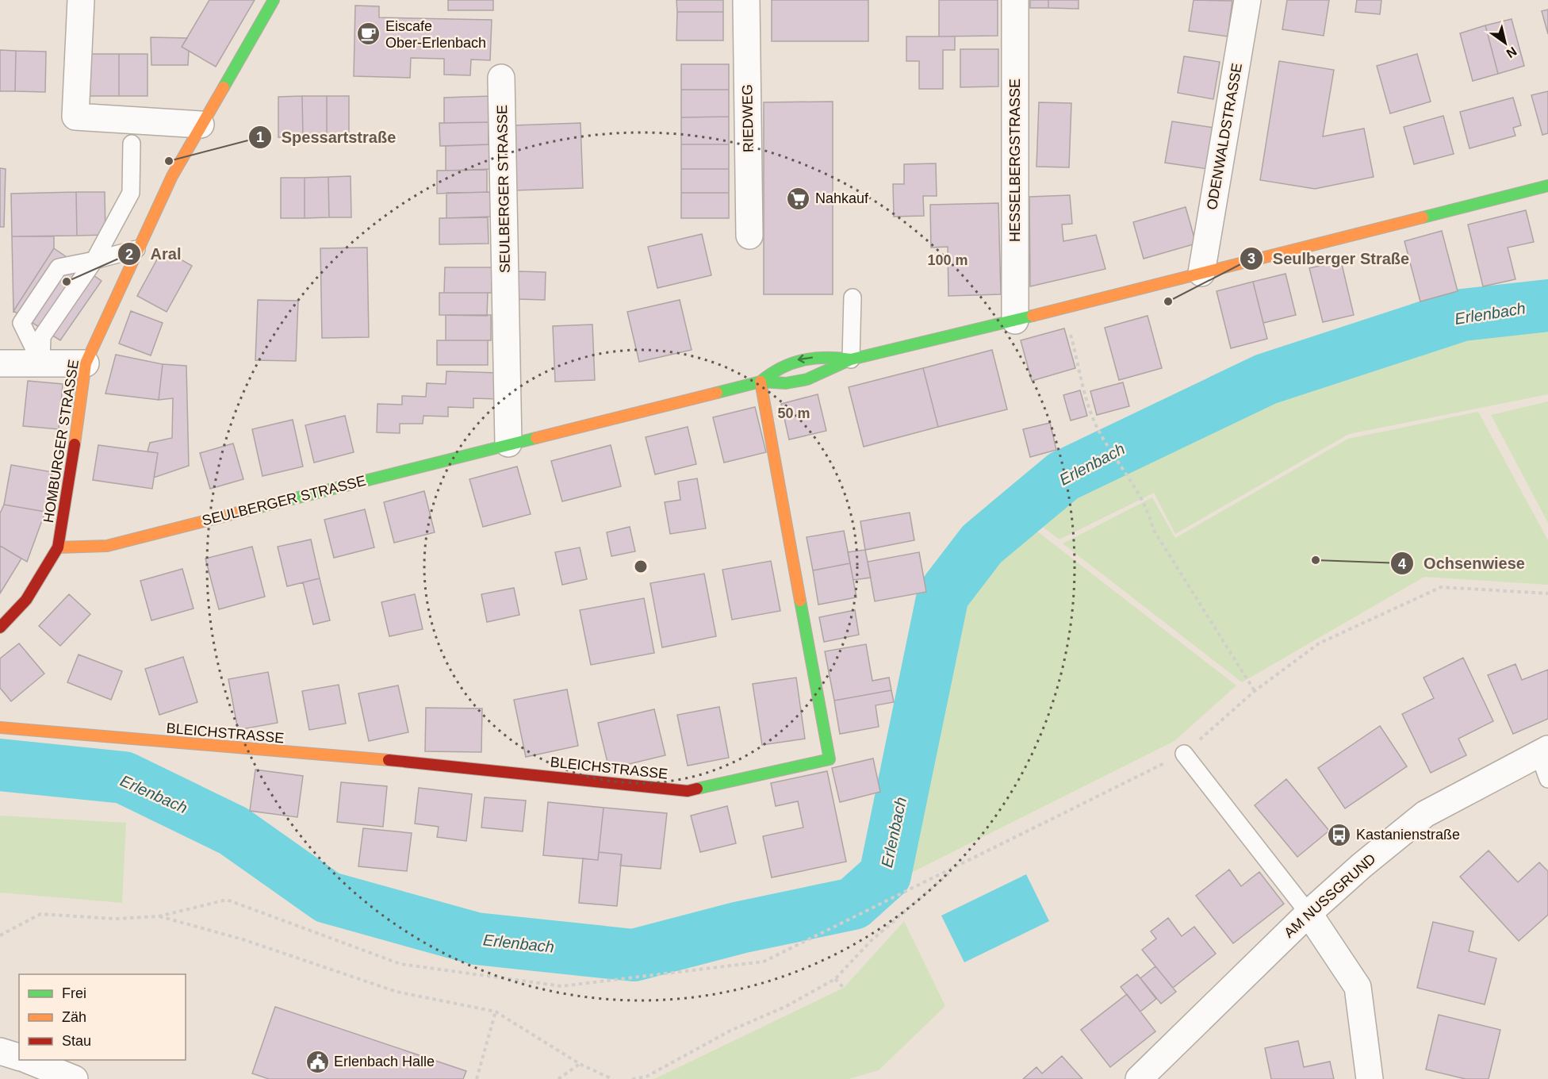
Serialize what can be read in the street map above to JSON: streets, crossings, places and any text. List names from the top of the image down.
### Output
{
  "streets": {
    "street": [
      "RIEDWEG",
      "ODENWALDSTRASSE",
      "HESSELBERGSTRASSE",
      "SEULBERGER STRASSE",
      "HOMBURGER STRASSE",
      "BLEICHSTRASSE",
      "AM NUSSGRUND"
    ]
  },
  "crossings": [
    ["ODENWALDSTRASSE", "SEULBERGER STRASSE"],
    ["HESSELBERGSTRASSE", "SEULBERGER STRASSE"],
    ["SEULBERGER STRASSE", "HOMBURGER STRASSE"],
    ["SEULBERGER STRASSE", "BLEICHSTRASSE"]
  ],
  "water": ["Erlenbach"],
  "places": {
    "cafe": ["Eiscafe Ober-Erlenbach"],
    "other": [
      "Spessartstraße",
      "Aral",
      "Seulberger Straße",
      "Ochsenwiese"
    ],
    "supermarket": ["Nahkauf"],
    "bus stop": ["Kastanienstraße"],
    "public building": ["Erlenbach Halle"]
  },
  "legend": ["Frei", "Zäh", "Stau"],
  "north": "bottom right",
  "rings": ["100 m", "50 m"]
}
